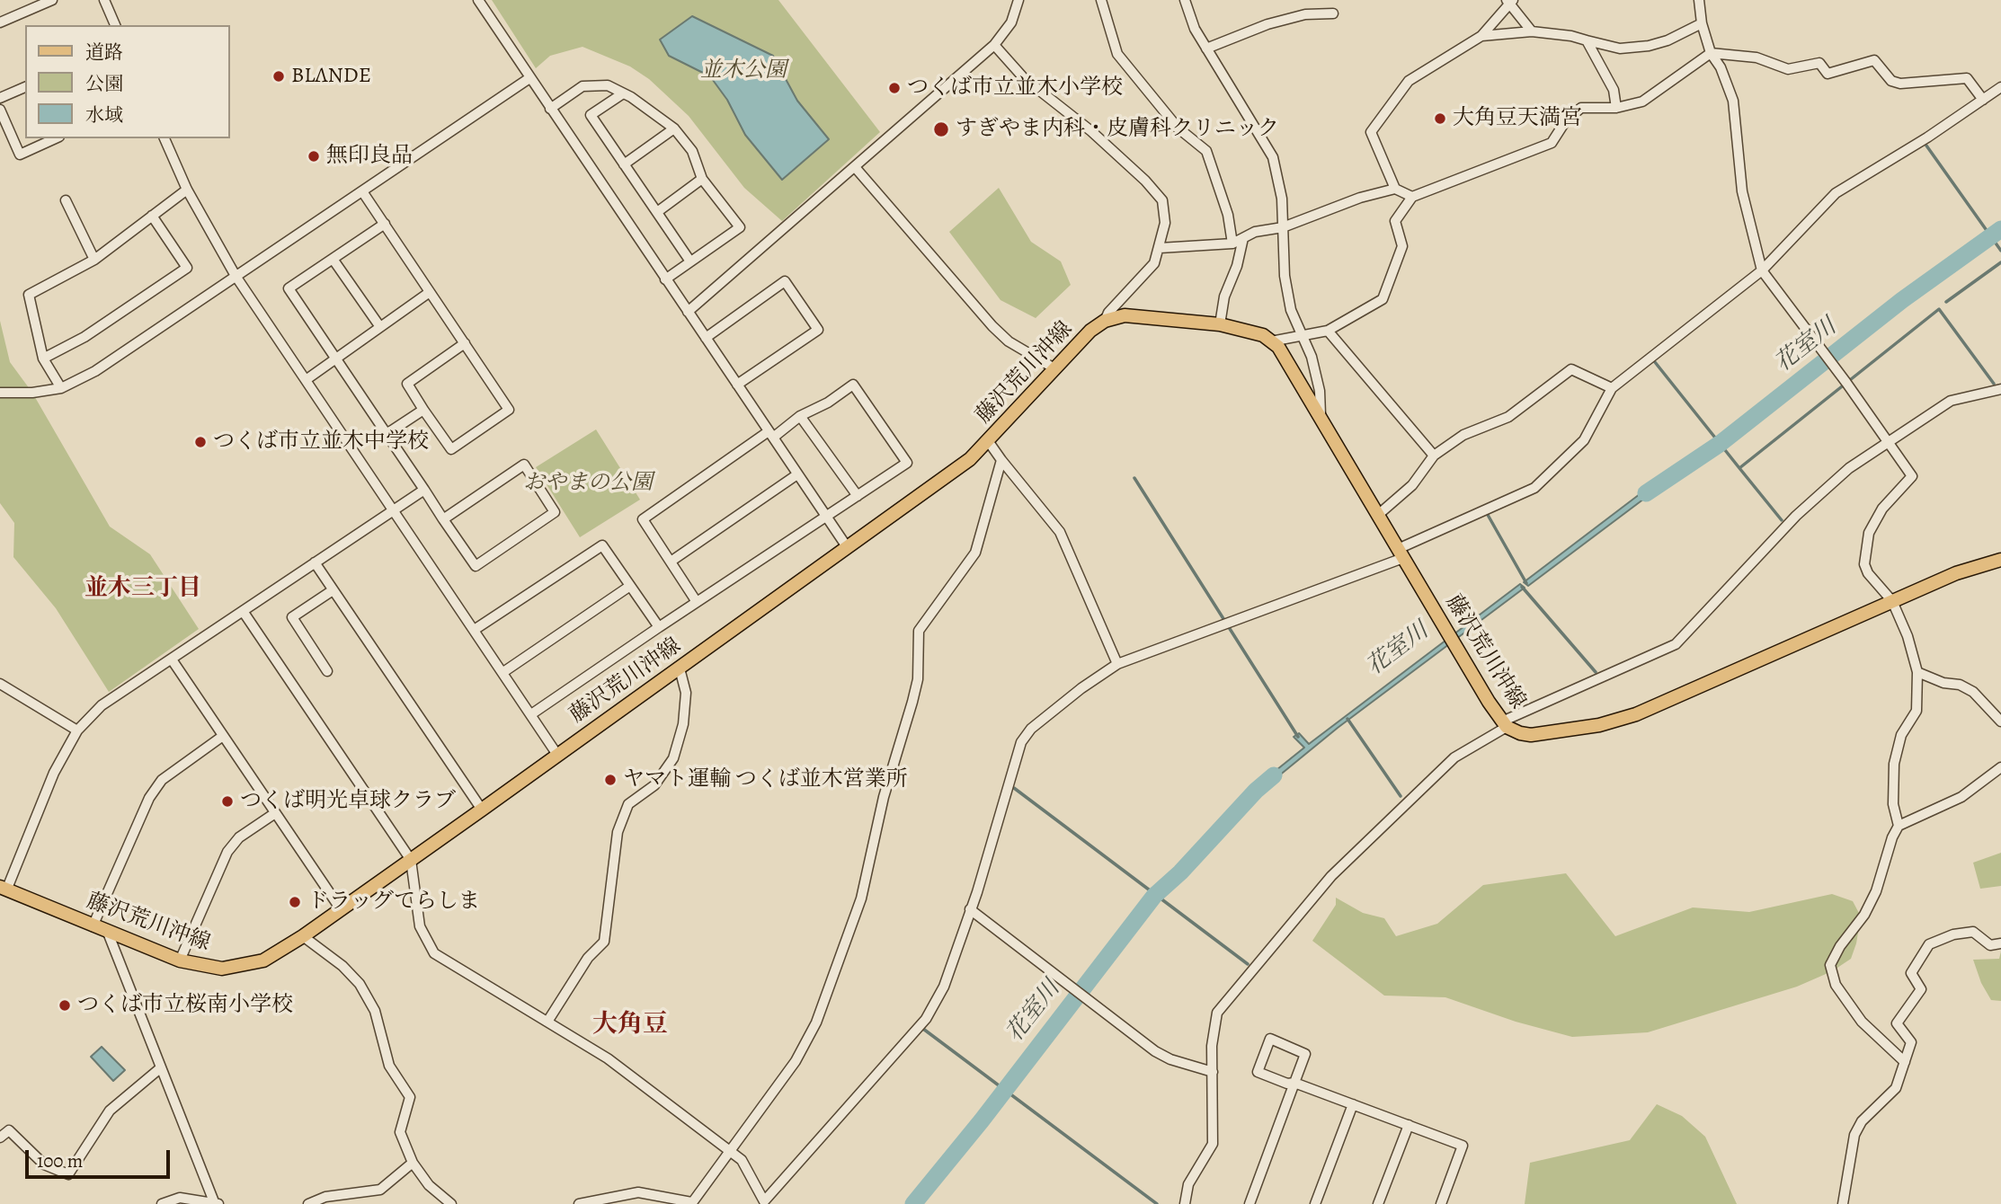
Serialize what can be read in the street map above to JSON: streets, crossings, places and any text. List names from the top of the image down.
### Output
{
  "streets": {
    "main road": ["藤沢荒川沖線"]
  },
  "districts": ["並木三丁目", "大角豆"],
  "water": ["花室川"],
  "parks": ["並木公園", "おやまの公園"],
  "places": [
    "BLΛNDE",
    "つくば市立並木小学校",
    "大角豆天満宮",
    "すぎやま内科・皮膚科クリニック",
    "無印良品",
    "つくば市立並木中学校",
    "ヤマト運輸 つくば並木営業所",
    "つくば明光卓球クラブ",
    "ドラッグてらしま",
    "つくば市立桜南小学校"
  ],
  "legend": ["道路", "公園", "水域"],
  "scale_bar": "100 m"
}
